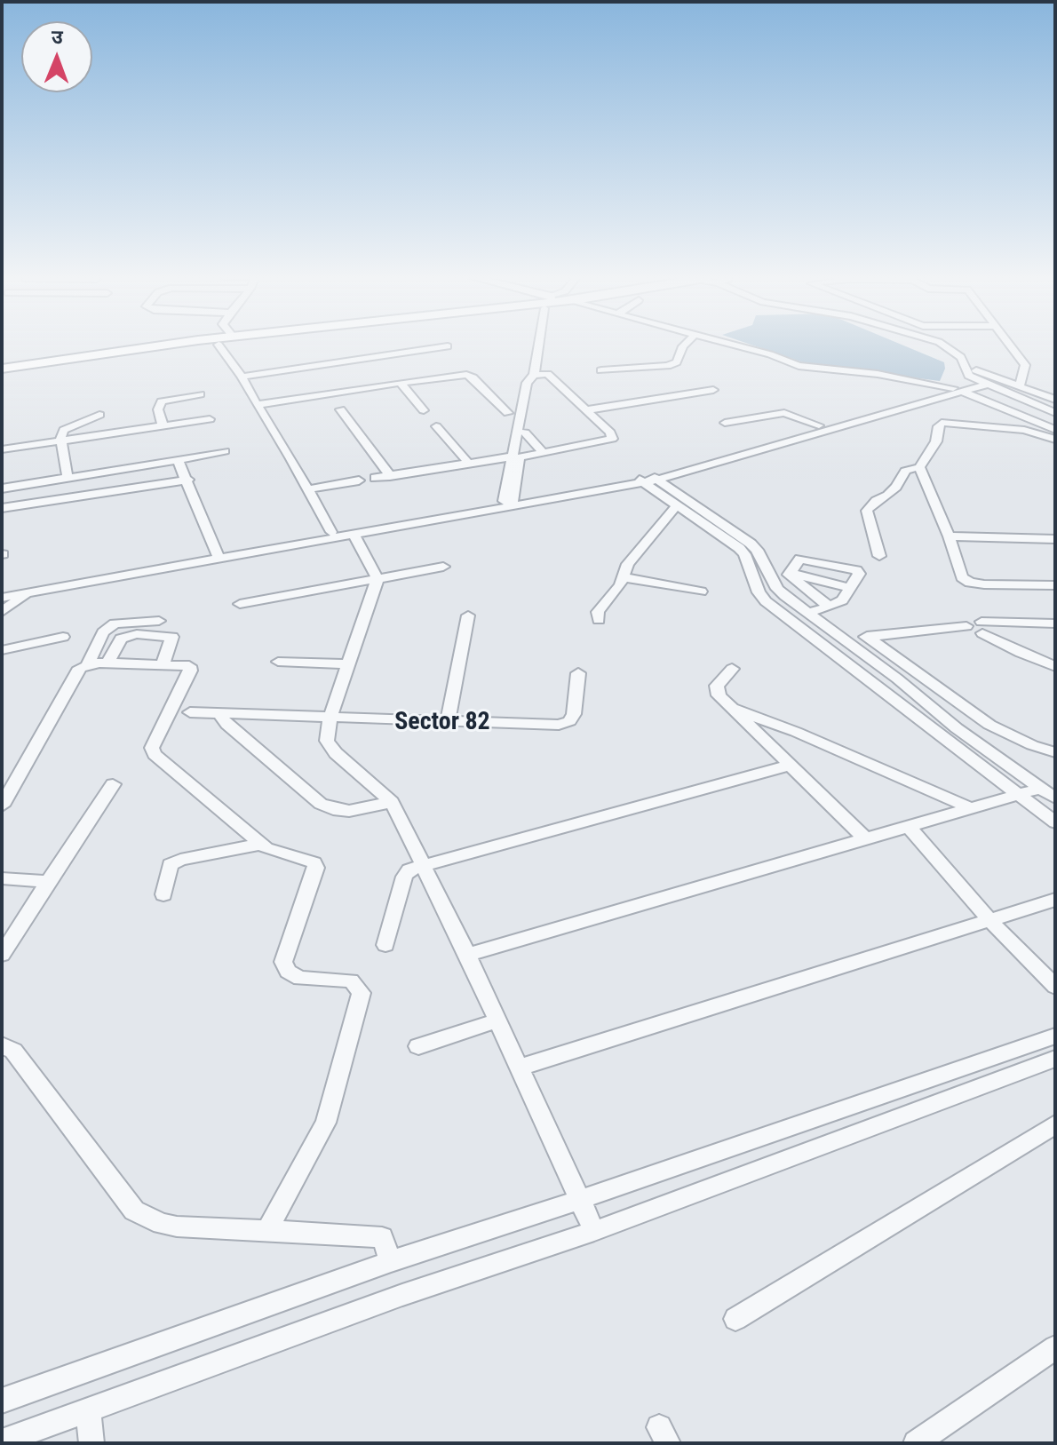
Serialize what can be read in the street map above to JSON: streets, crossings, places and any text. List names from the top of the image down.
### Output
{
  "districts": ["Sector 82"],
  "north": "top"
}
